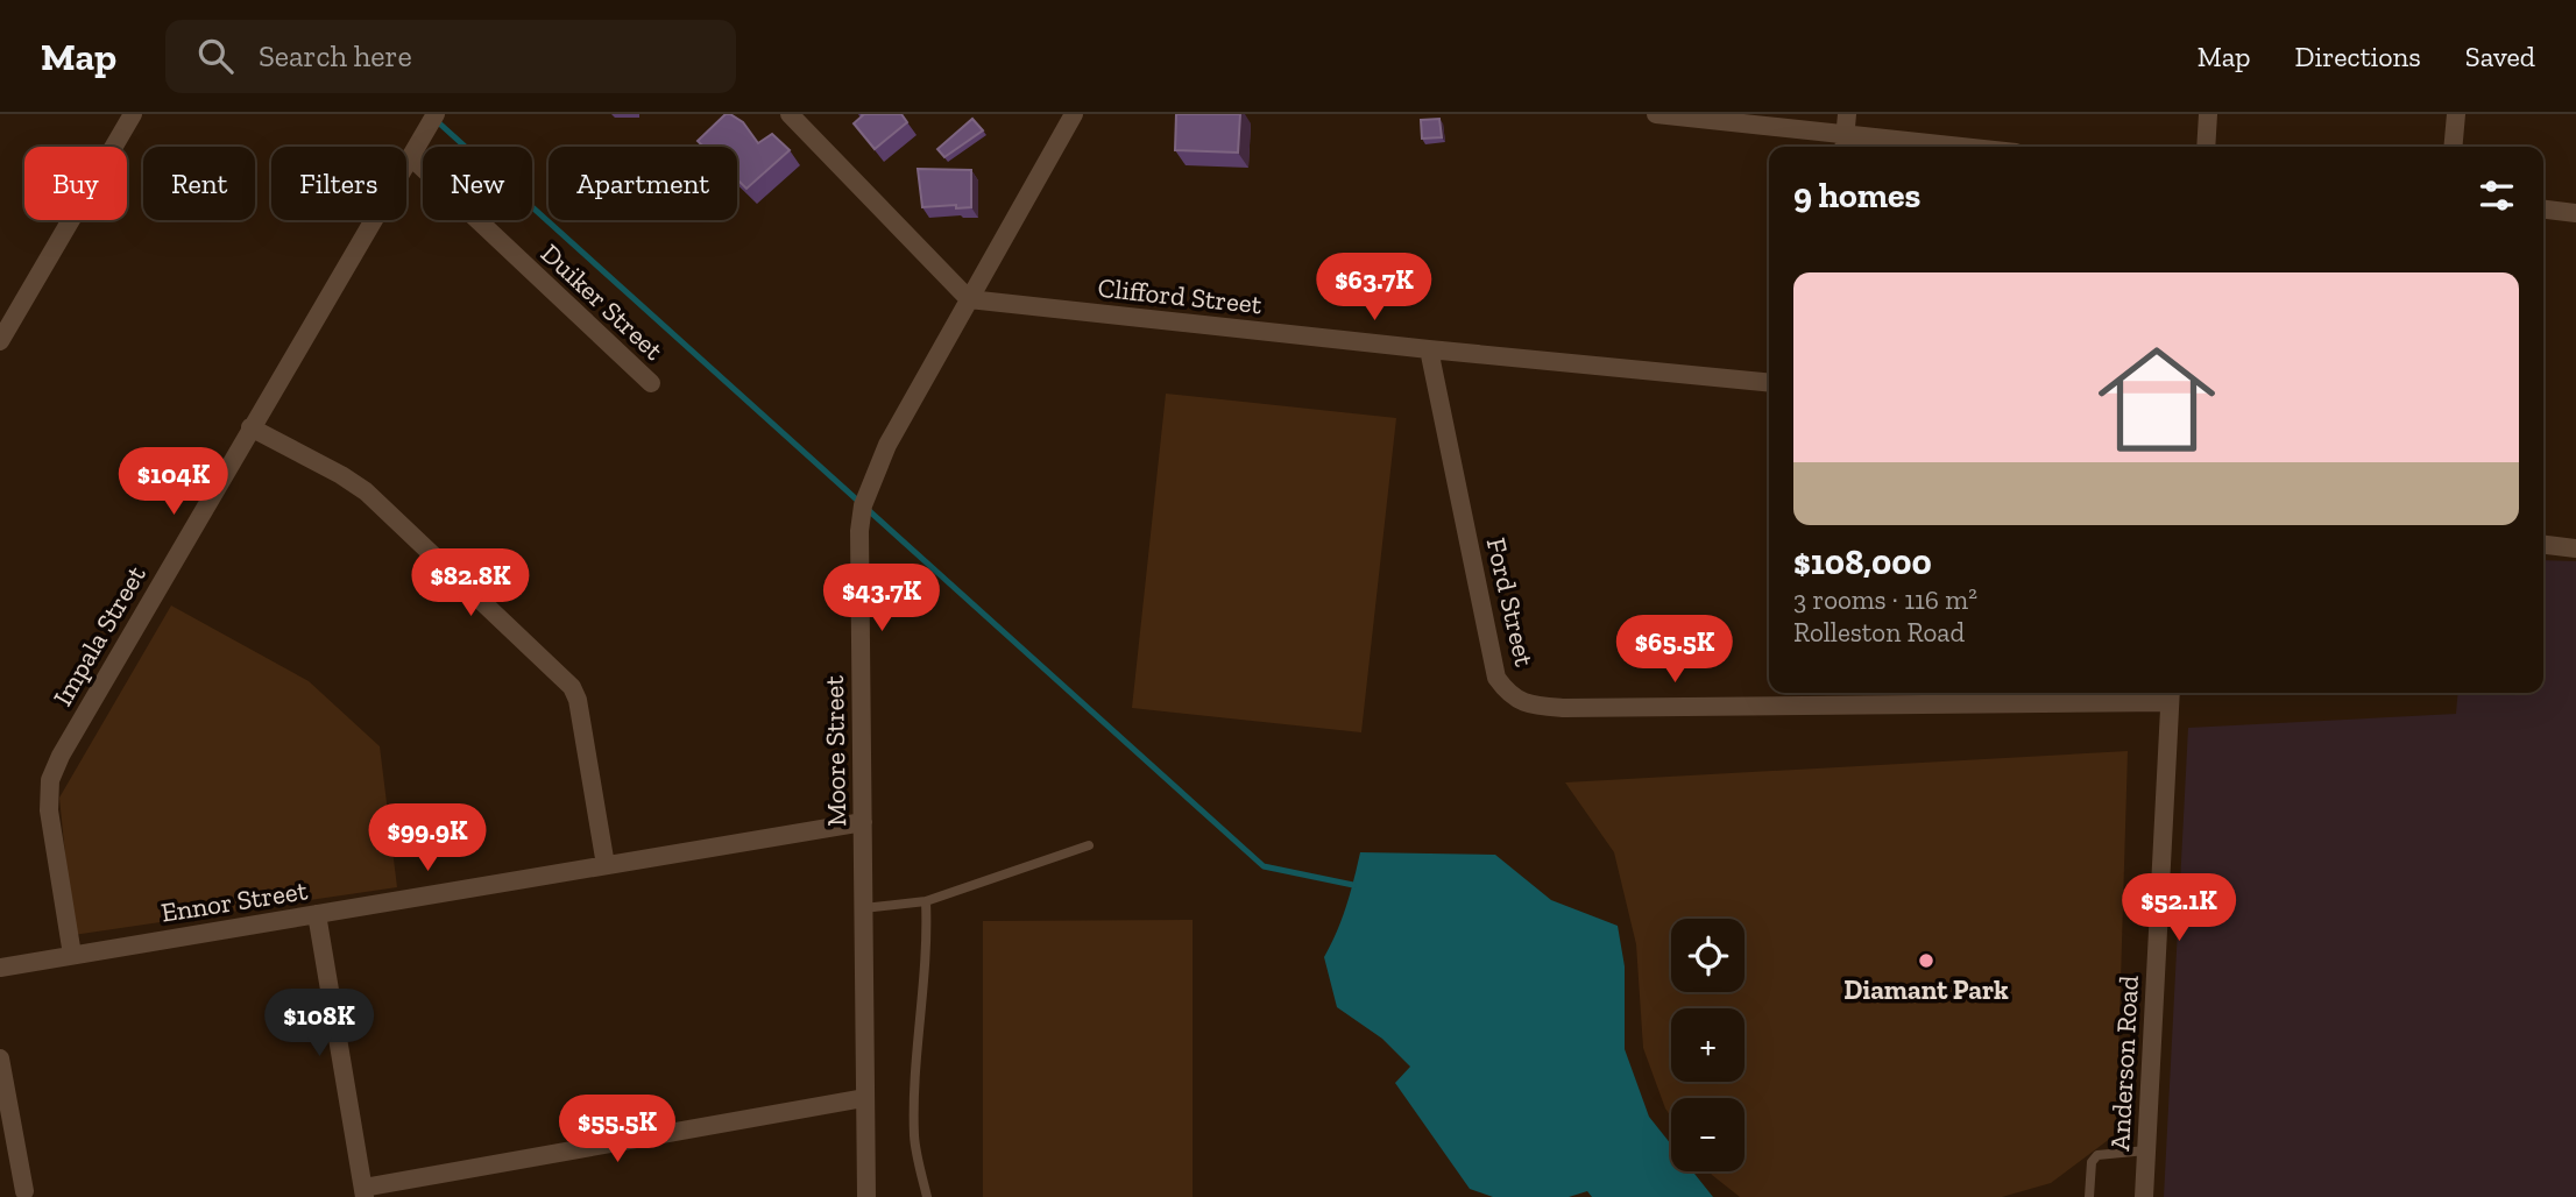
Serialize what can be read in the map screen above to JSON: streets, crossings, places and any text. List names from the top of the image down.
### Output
{
  "streets": {
    "street": [
      "Clifford Street",
      "Duiker Street",
      "Ford Street",
      "Impala Street",
      "Moore Street",
      "Ennor Street",
      "Anderson Road"
    ]
  },
  "crossings": [
    ["Clifford Street", "Ford Street"],
    ["Clifford Street", "Moore Street"],
    ["Duiker Street", "Impala Street"],
    ["Ford Street", "Anderson Road"],
    ["Impala Street", "Ennor Street"],
    ["Moore Street", "Ennor Street"]
  ],
  "places": ["Diamant Park"],
  "page": {
    "header": "Map",
    "search": "Search here",
    "nav": ["Map", "Directions", "Saved"],
    "chip": [
      "Buy",
      "Rent",
      "Filters",
      "New",
      "Apartment"
    ],
    "heading": "9 homes",
    "list": [
      {
        "name": "$108,000",
        "note": "3 rooms · 116 m² · Rolleston Road"
      }
    ],
    "price": [
      "$63.7K",
      "$104K",
      "$82.8K",
      "$43.7K",
      "$65.5K",
      "$99.9K",
      "$52.1K",
      "$108K",
      "$55.5K"
    ],
    "map_buttons": ["+", "−"]
  }
}
